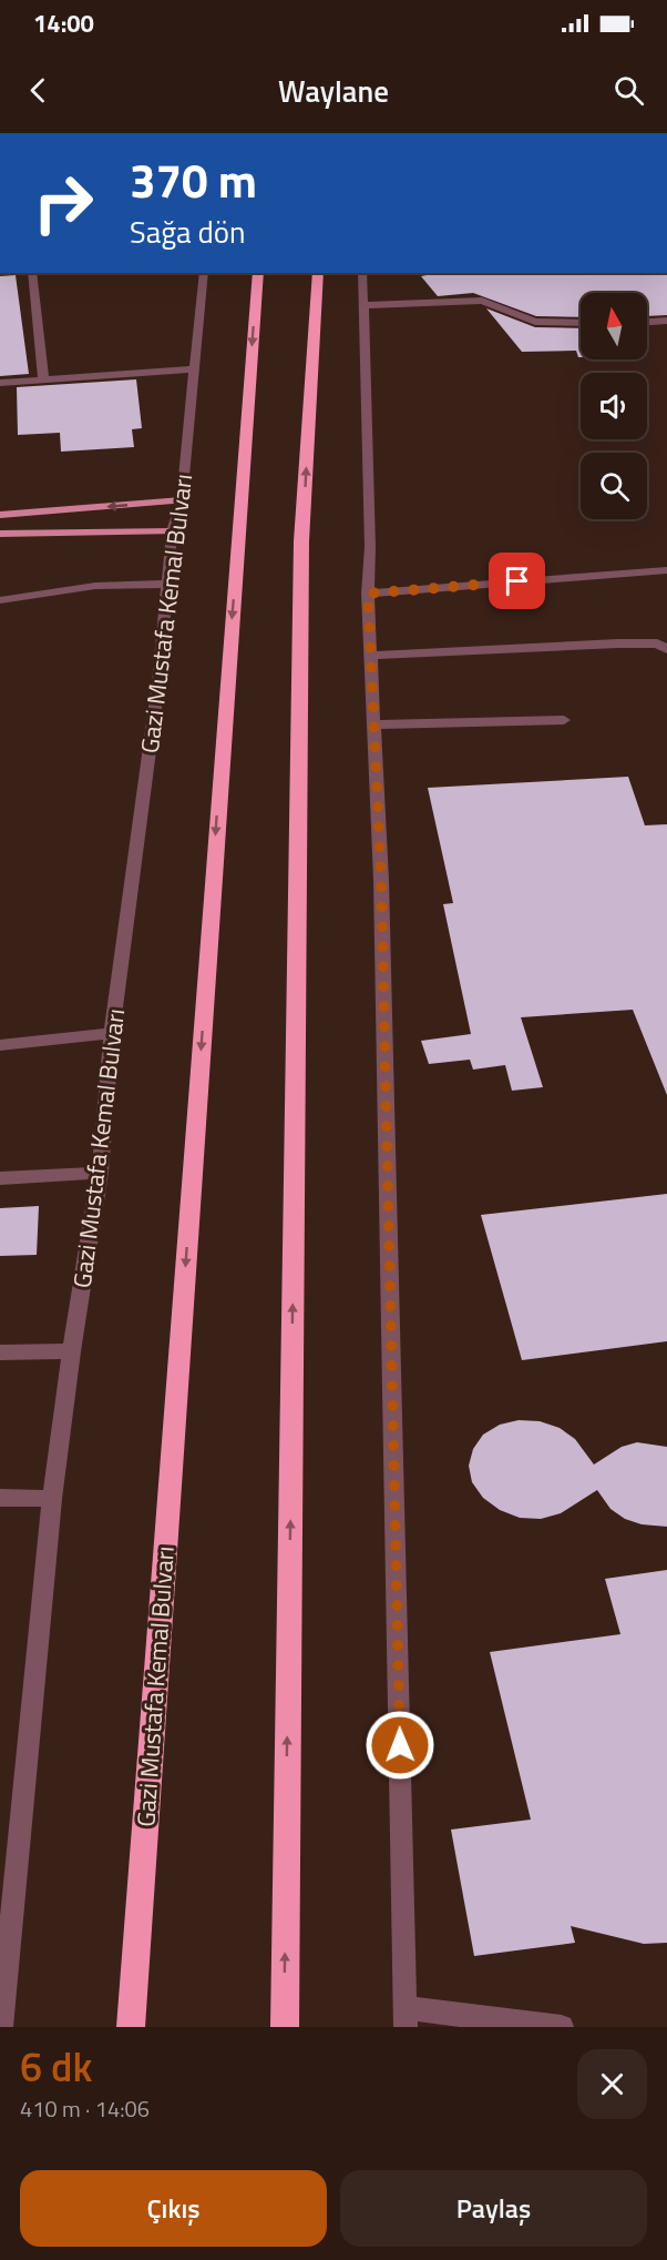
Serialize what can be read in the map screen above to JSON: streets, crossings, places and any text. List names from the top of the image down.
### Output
{
  "streets": {
    "highway": ["Gazi Mustafa Kemal Bulvarı"]
  },
  "north": "top",
  "page": {
    "status": "14:00",
    "header": "Waylane",
    "turn": ["370 m", "Sağa dön"],
    "heading": ["6 dk", "410 m · 14:06"],
    "buttons": ["Çıkış", "Paylaş"]
  }
}
